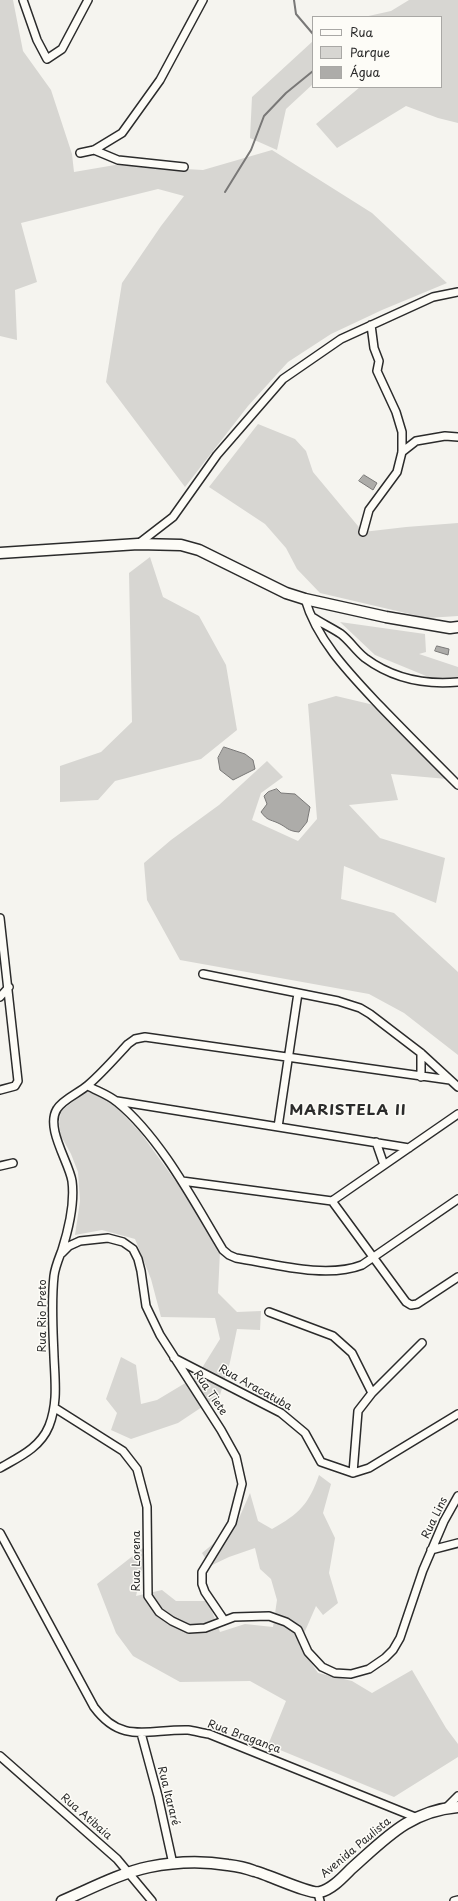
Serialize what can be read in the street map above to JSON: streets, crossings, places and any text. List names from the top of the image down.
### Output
{
  "streets": {
    "main road": ["Avenida Paulista"],
    "street": [
      "Rua Rio Preto",
      "Rua Aracatuba",
      "Rua Tiete",
      "Rua Lins",
      "Rua Lorena",
      "Rua Bragança",
      "Rua Itararé",
      "Rua Atibaia"
    ]
  },
  "crossings": [
    ["Rua Rio Preto", "Rua Tiete"],
    ["Rua Rio Preto", "Rua Lorena"],
    ["Rua Aracatuba", "Rua Tiete"],
    ["Rua Tiete", "Rua Lorena"],
    ["Rua Lins", "Rua Lorena"],
    ["Rua Bragança", "Rua Itararé"],
    ["Rua Bragança", "Avenida Paulista"],
    ["Rua Itararé", "Avenida Paulista"],
    ["Rua Atibaia", "Avenida Paulista"]
  ],
  "districts": ["MARISTELA II"],
  "legend": ["Rua", "Parque", "Água"]
}
